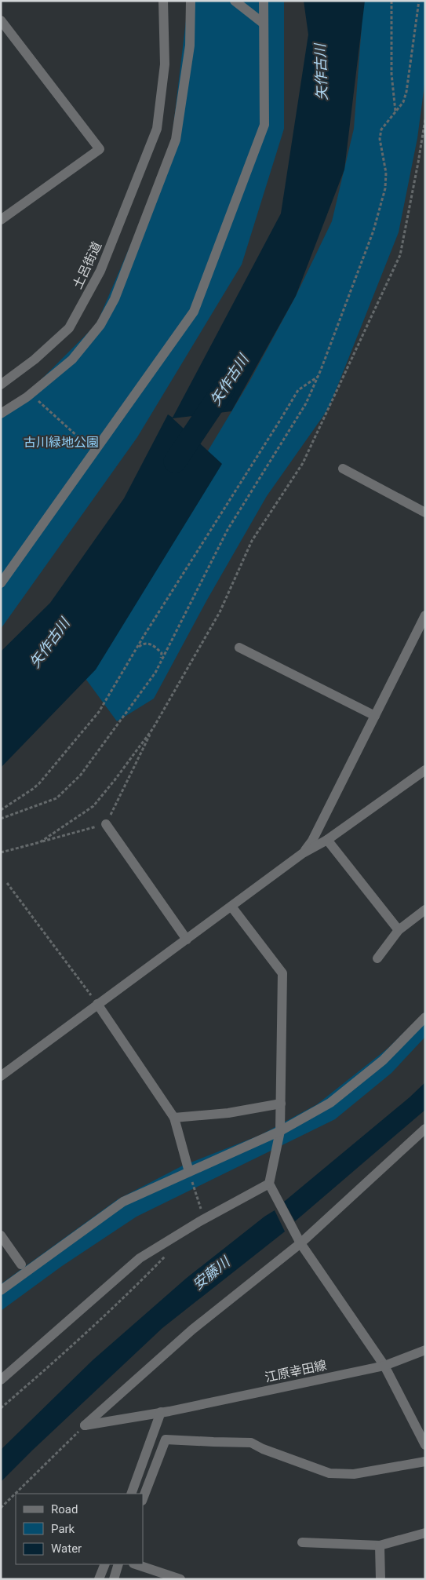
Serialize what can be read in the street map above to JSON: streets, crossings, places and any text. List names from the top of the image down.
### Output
{
  "streets": {
    "street": ["土呂街道", "江原幸田線"]
  },
  "water": ["矢作古川", "安藤川"],
  "parks": ["古川緑地公園"],
  "legend": ["Road", "Park", "Water"]
}
